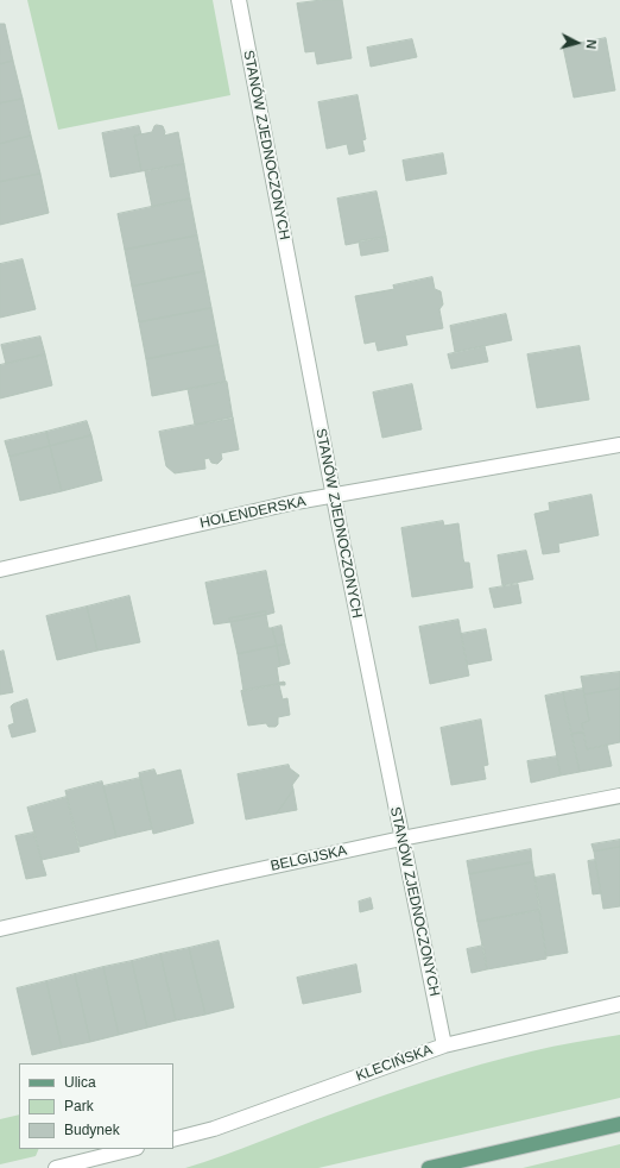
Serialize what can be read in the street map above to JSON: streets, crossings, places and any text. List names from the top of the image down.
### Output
{
  "streets": {
    "street": [
      "STANÓW ZJEDNOCZONYCH",
      "HOLENDERSKA",
      "BELGIJSKA",
      "KLECIŃSKA"
    ]
  },
  "crossings": [
    ["STANÓW ZJEDNOCZONYCH", "HOLENDERSKA"],
    ["STANÓW ZJEDNOCZONYCH", "BELGIJSKA"],
    ["STANÓW ZJEDNOCZONYCH", "KLECIŃSKA"]
  ],
  "legend": ["Ulica", "Park", "Budynek"],
  "north": "right"
}
